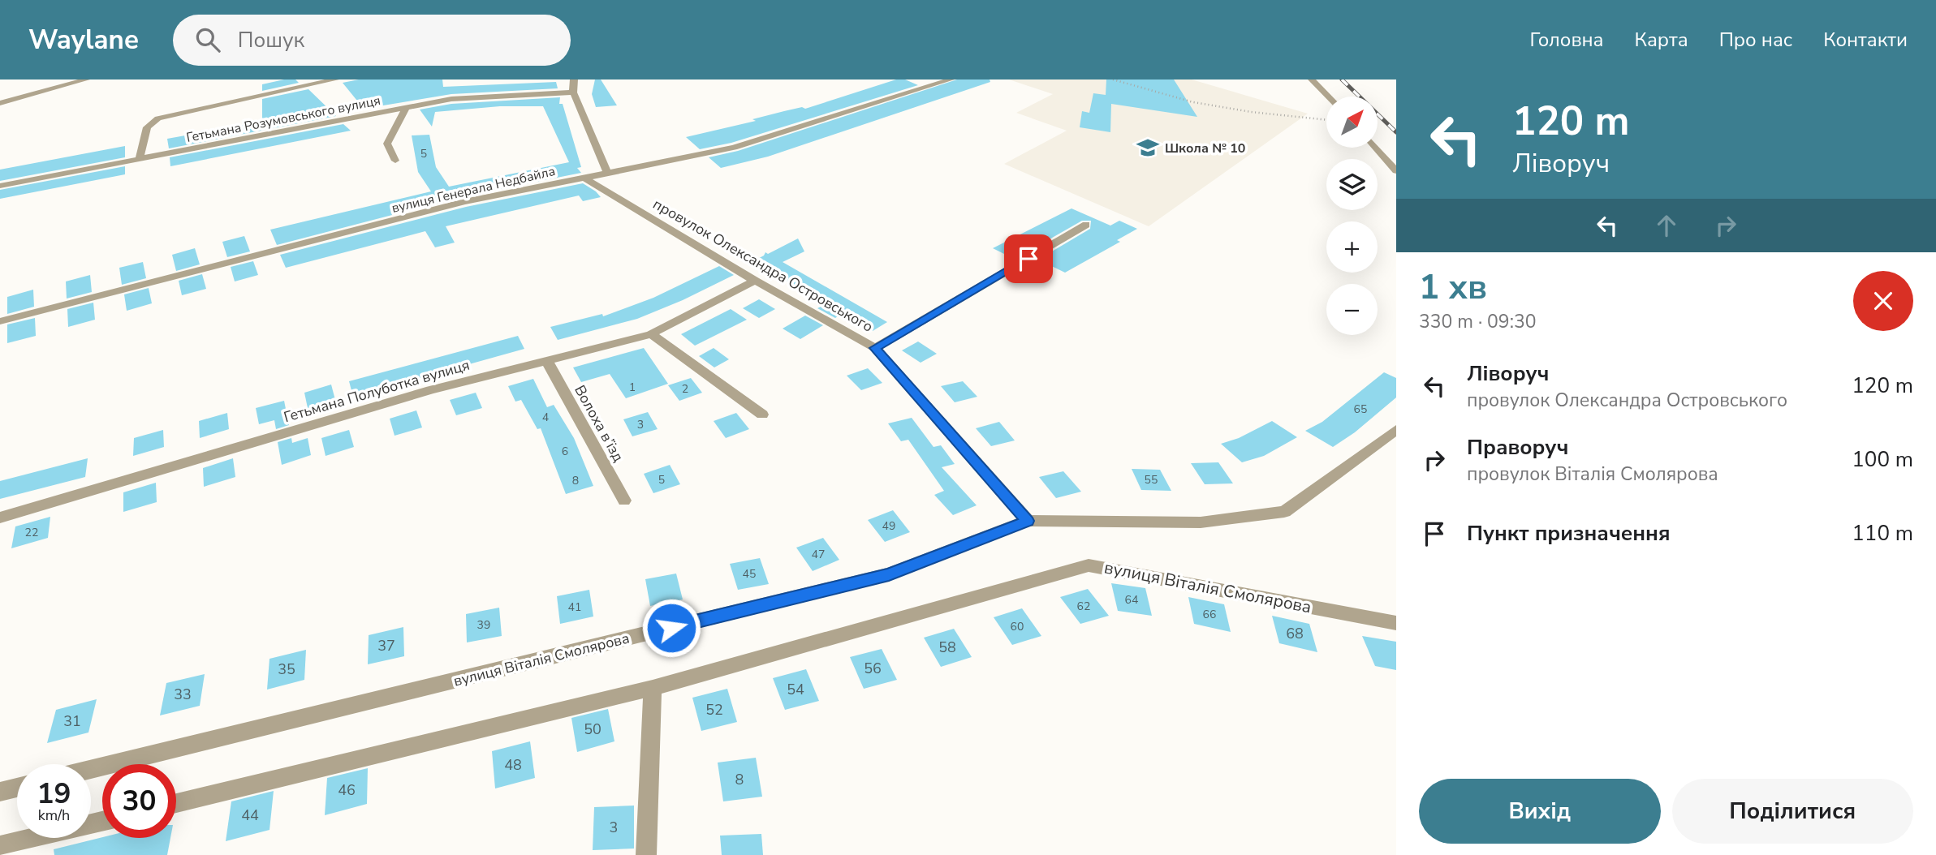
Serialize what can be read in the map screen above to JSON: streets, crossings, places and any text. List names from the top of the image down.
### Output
{
  "streets": {
    "street": [
      "Гетьмана Розумовського вулиця",
      "вулиця Генерала Недбайла",
      "провулок Олександра Островського",
      "Гетьмана Полуботка вулиця",
      "Волоха в’їзд",
      "вулиця Віталія Смолярова"
    ]
  },
  "crossings": [
    ["вулиця Генерала Недбайла", "провулок Олександра Островського"],
    ["провулок Олександра Островського", "Гетьмана Полуботка вулиця"],
    ["провулок Олександра Островського", "вулиця Віталія Смолярова"],
    ["Гетьмана Полуботка вулиця", "Волоха в’їзд"]
  ],
  "places": {
    "school or university": ["Школа № 10"]
  },
  "house_numbers": [
    "5",
    "1",
    "2",
    "65",
    "4",
    "3",
    "6",
    "5",
    "55",
    "8",
    "49",
    "22",
    "47",
    "45",
    "64",
    "62",
    "41",
    "66",
    "39",
    "60",
    "68",
    "37",
    "58",
    "56",
    "35",
    "54",
    "33",
    "52",
    "31",
    "50",
    "48",
    "8",
    "46",
    "44",
    "3"
  ],
  "north": "top right",
  "page": {
    "header": "Waylane",
    "search": "Пошук",
    "nav": [
      "Головна",
      "Карта",
      "Про нас",
      "Контакти"
    ],
    "turn": ["120 m", "Ліворуч"],
    "map_buttons": ["+", "−"],
    "heading": ["1 хв", "330 m · 09:30"],
    "list": [
      {
        "name": "Ліворуч",
        "note": "провулок Олександра Островського",
        "value": "120 m"
      },
      {
        "name": "Праворуч",
        "note": "провулок Віталія Смолярова",
        "value": "100 m"
      },
      {
        "name": "Пункт призначення",
        "value": "110 m"
      }
    ],
    "speed": "19 km/h",
    "limit": "30",
    "buttons": ["Вихід", "Поділитися"]
  }
}
